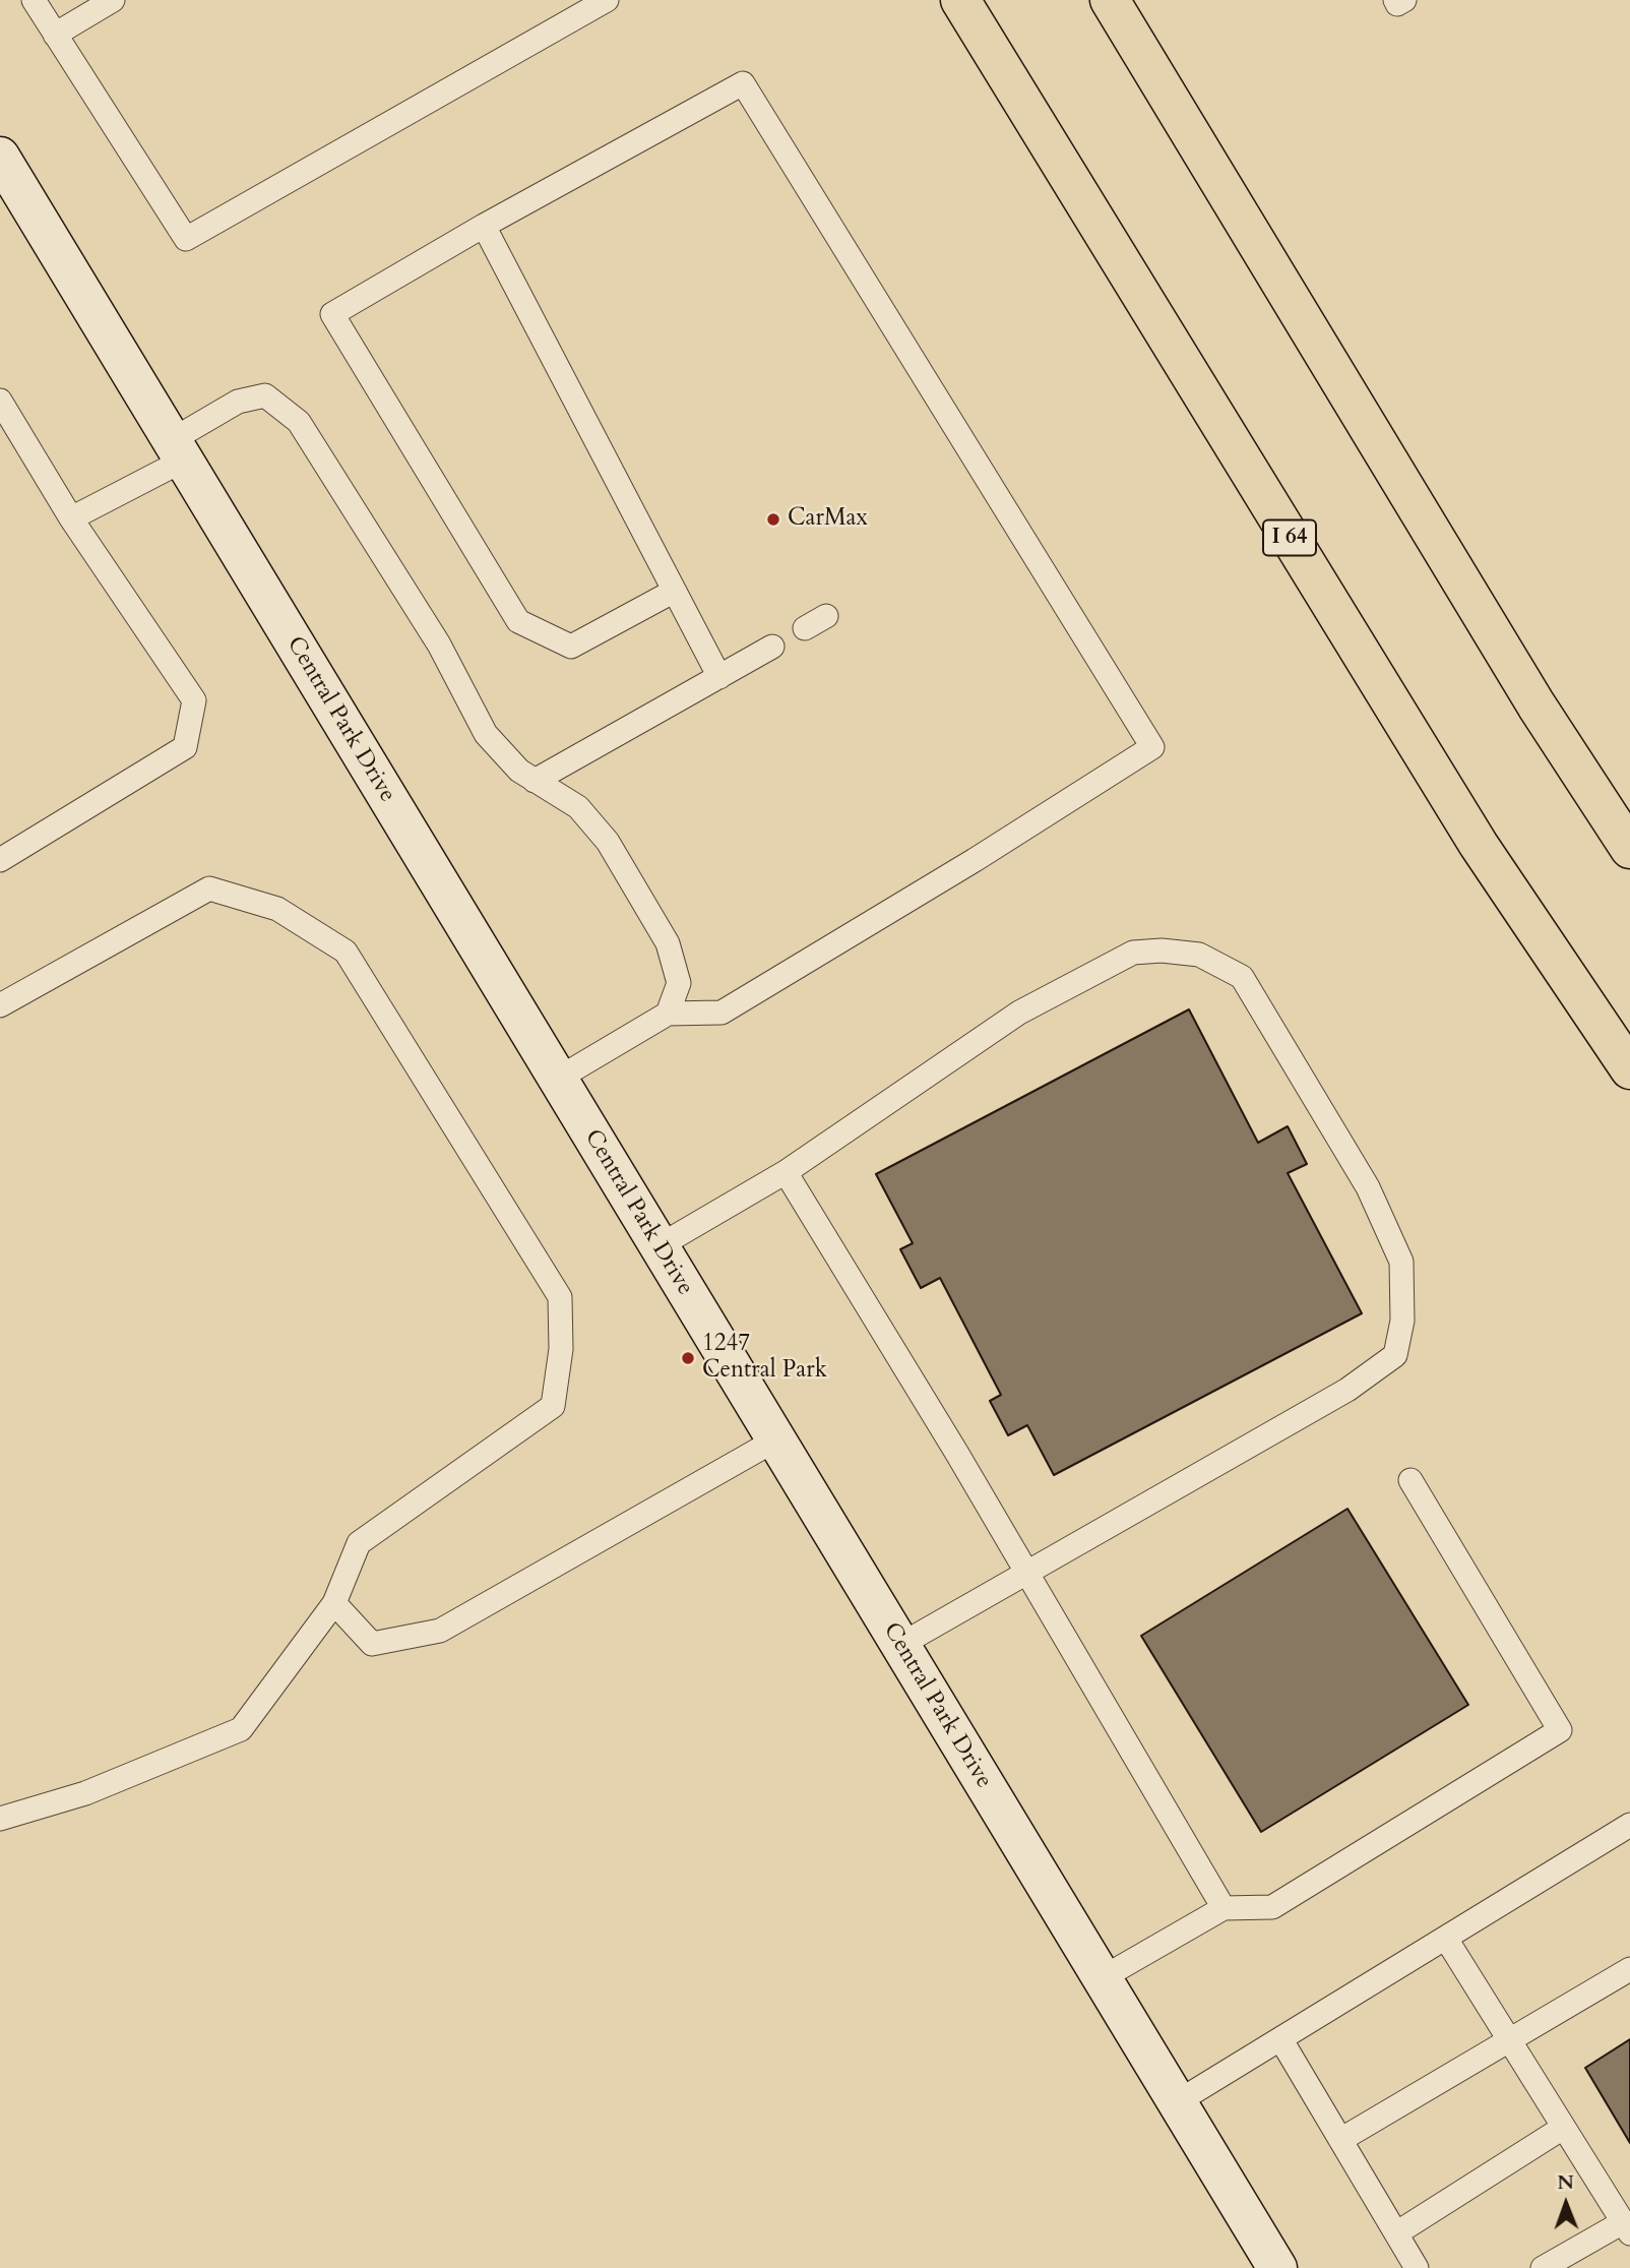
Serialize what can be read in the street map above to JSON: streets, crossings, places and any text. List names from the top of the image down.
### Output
{
  "streets": {
    "highway": ["I 64"],
    "street": ["Central Park Drive"]
  },
  "places": ["CarMax", "1247 Central Park"],
  "north": "top"
}
